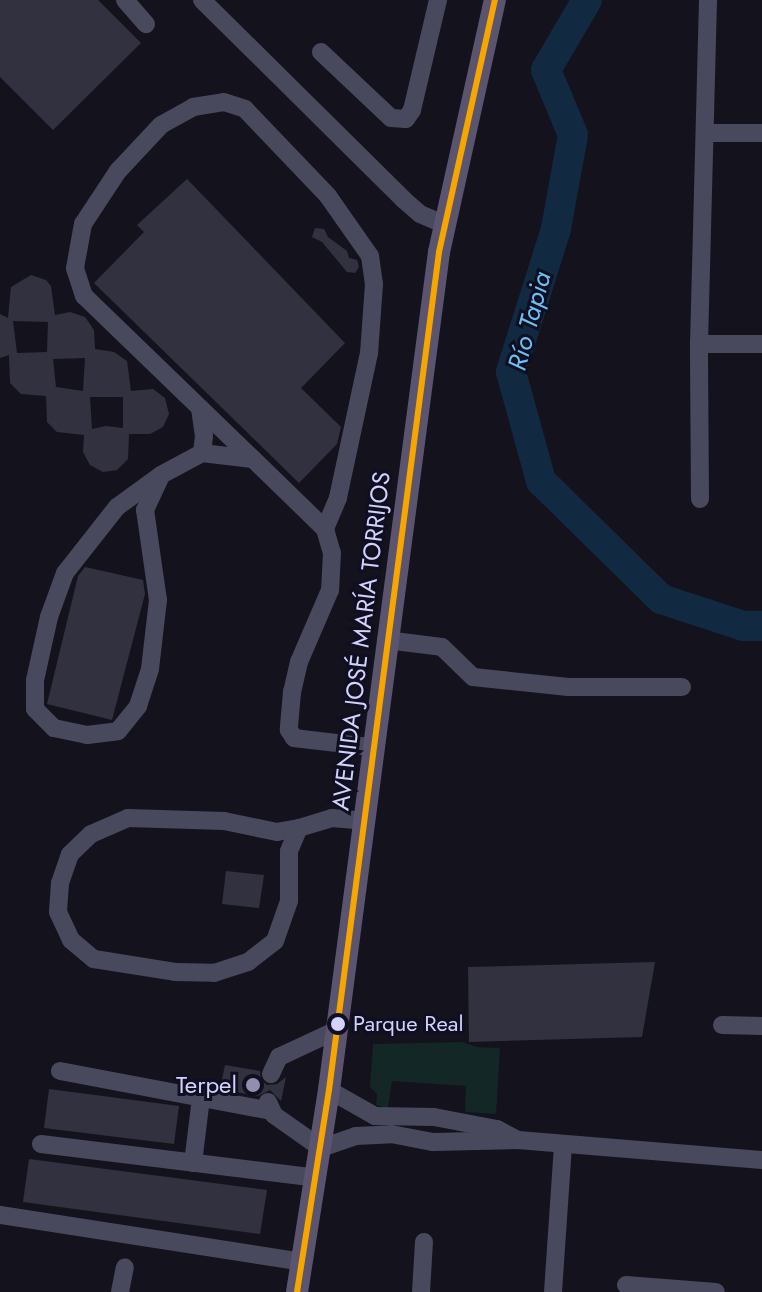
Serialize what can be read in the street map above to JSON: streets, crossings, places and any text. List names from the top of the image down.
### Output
{
  "streets": {
    "main road": ["AVENIDA JOSÉ MARÍA TORRIJOS"]
  },
  "water": ["Río Tapia"],
  "places": ["Parque Real", "Terpel"]
}
